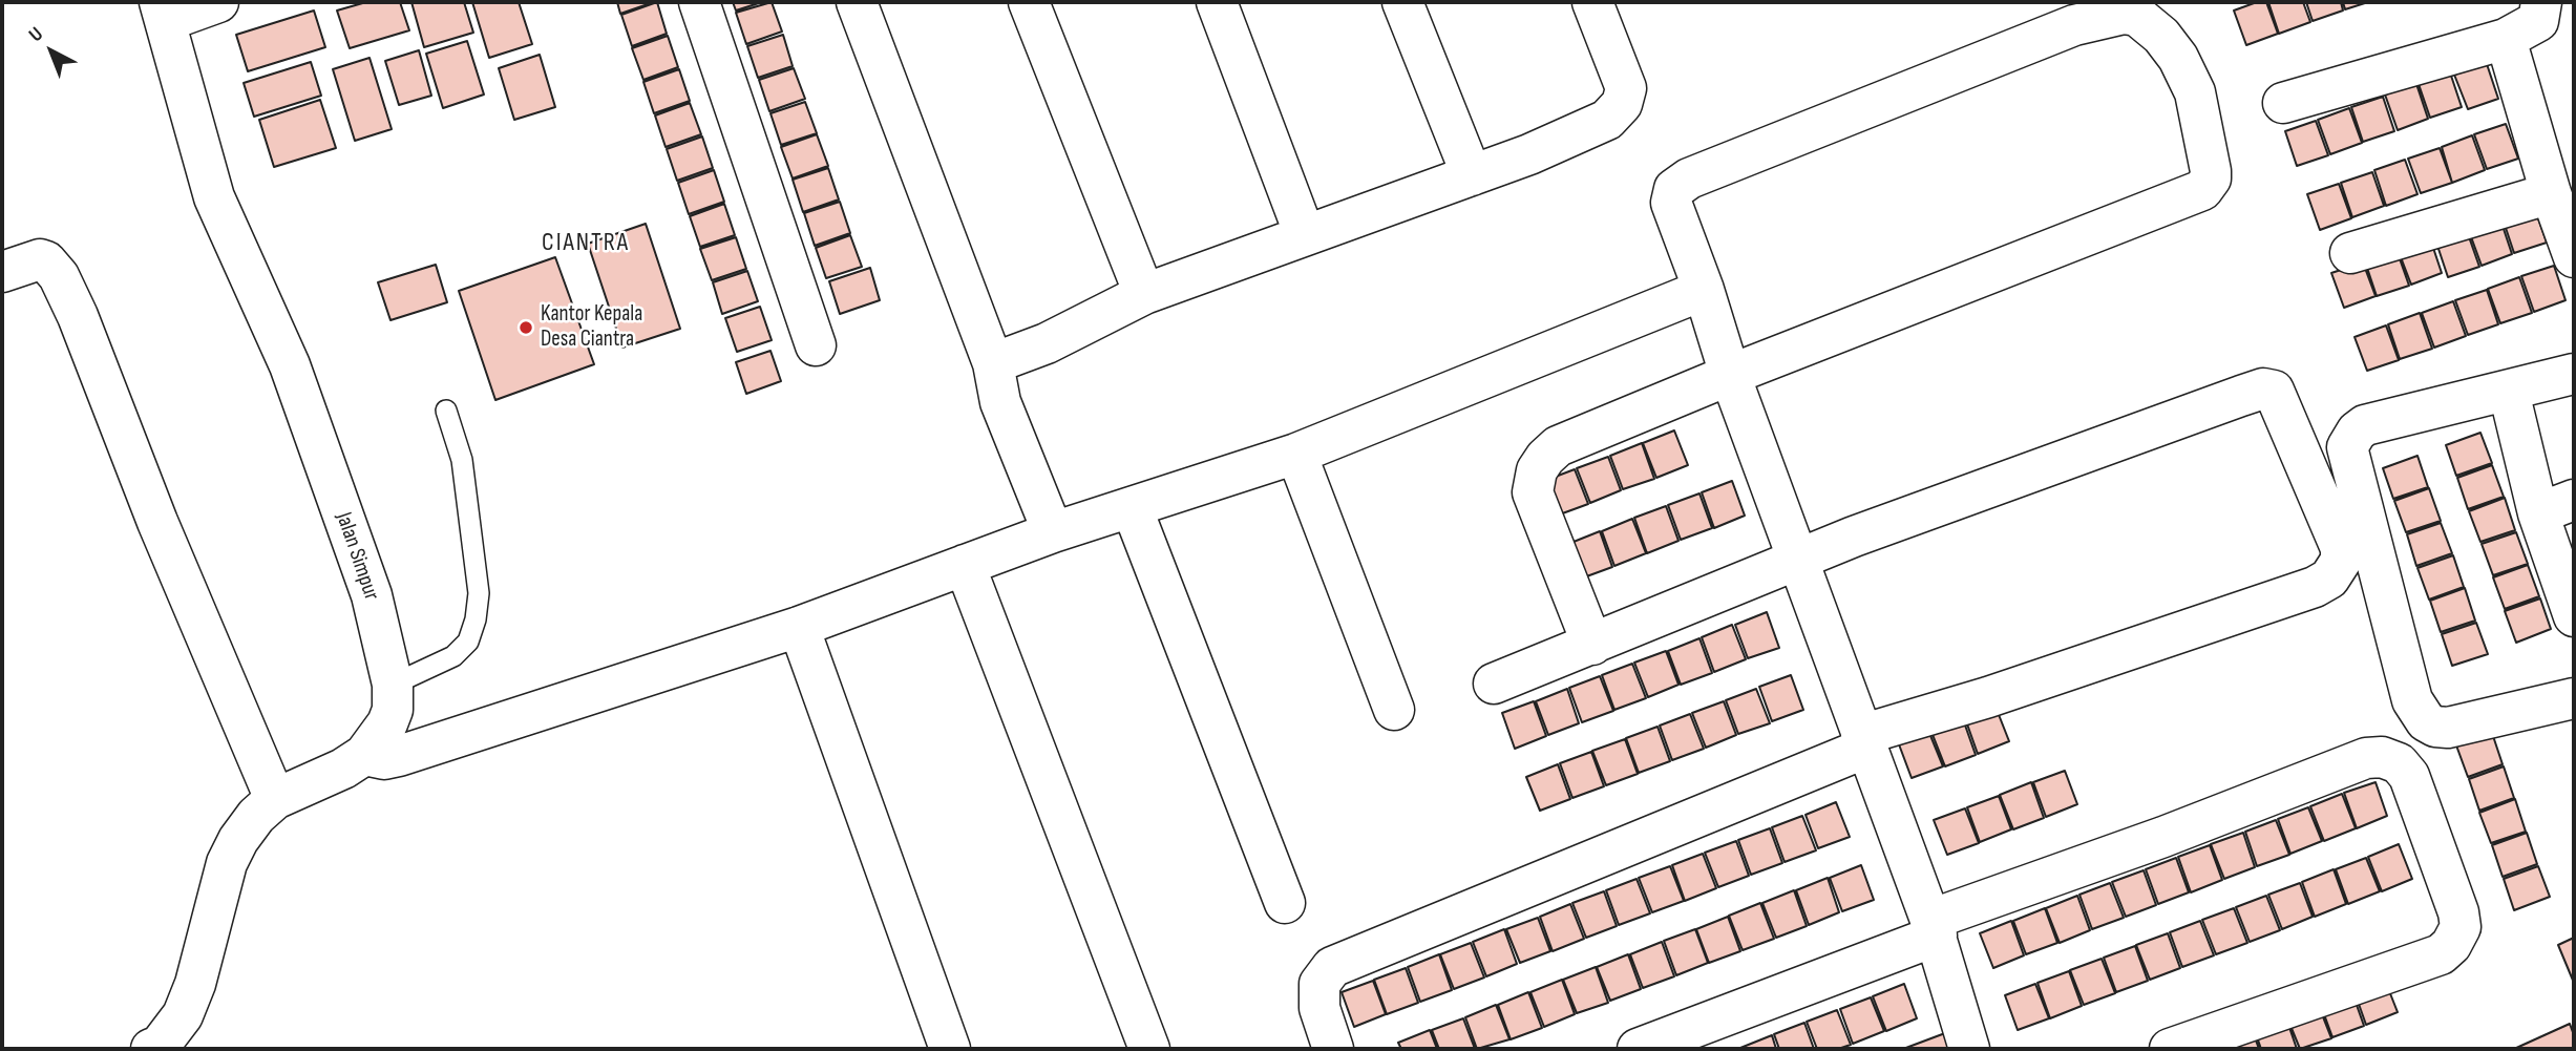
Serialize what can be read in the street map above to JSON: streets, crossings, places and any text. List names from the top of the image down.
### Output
{
  "streets": {
    "street": ["Jalan Simpur"]
  },
  "districts": ["CIANTRA"],
  "places": ["Kantor Kepala Desa Ciantra"],
  "north": "top left"
}
